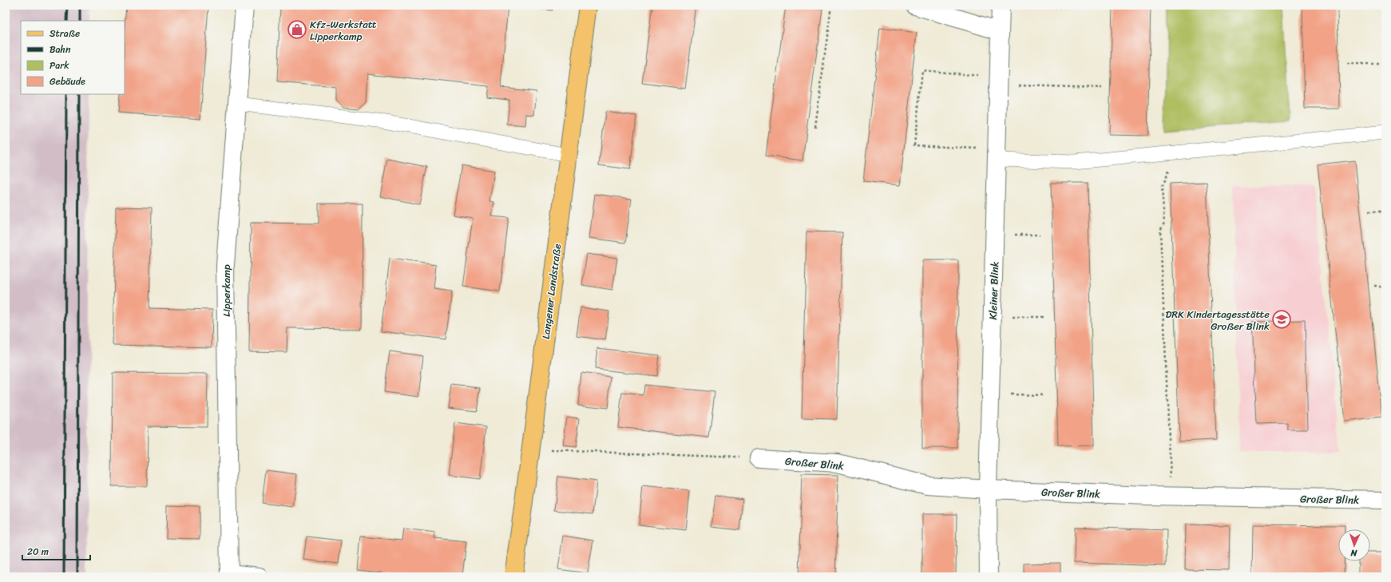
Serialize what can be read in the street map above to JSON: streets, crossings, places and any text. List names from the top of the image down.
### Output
{
  "streets": {
    "main road": ["Langener Landstraße"],
    "street": ["Lipperkamp", "Kleiner Blink", "Großer Blink"]
  },
  "crossings": [
    ["Kleiner Blink", "Großer Blink"]
  ],
  "places": {
    "shop": ["Kfz-Werkstatt Lipperkamp"],
    "school or university": ["DRK Kindertagesstätte Großer Blink"]
  },
  "legend": [
    "Straße",
    "Bahn",
    "Park",
    "Gebäude"
  ],
  "scale_bar": "20 m",
  "north": "bottom"
}
